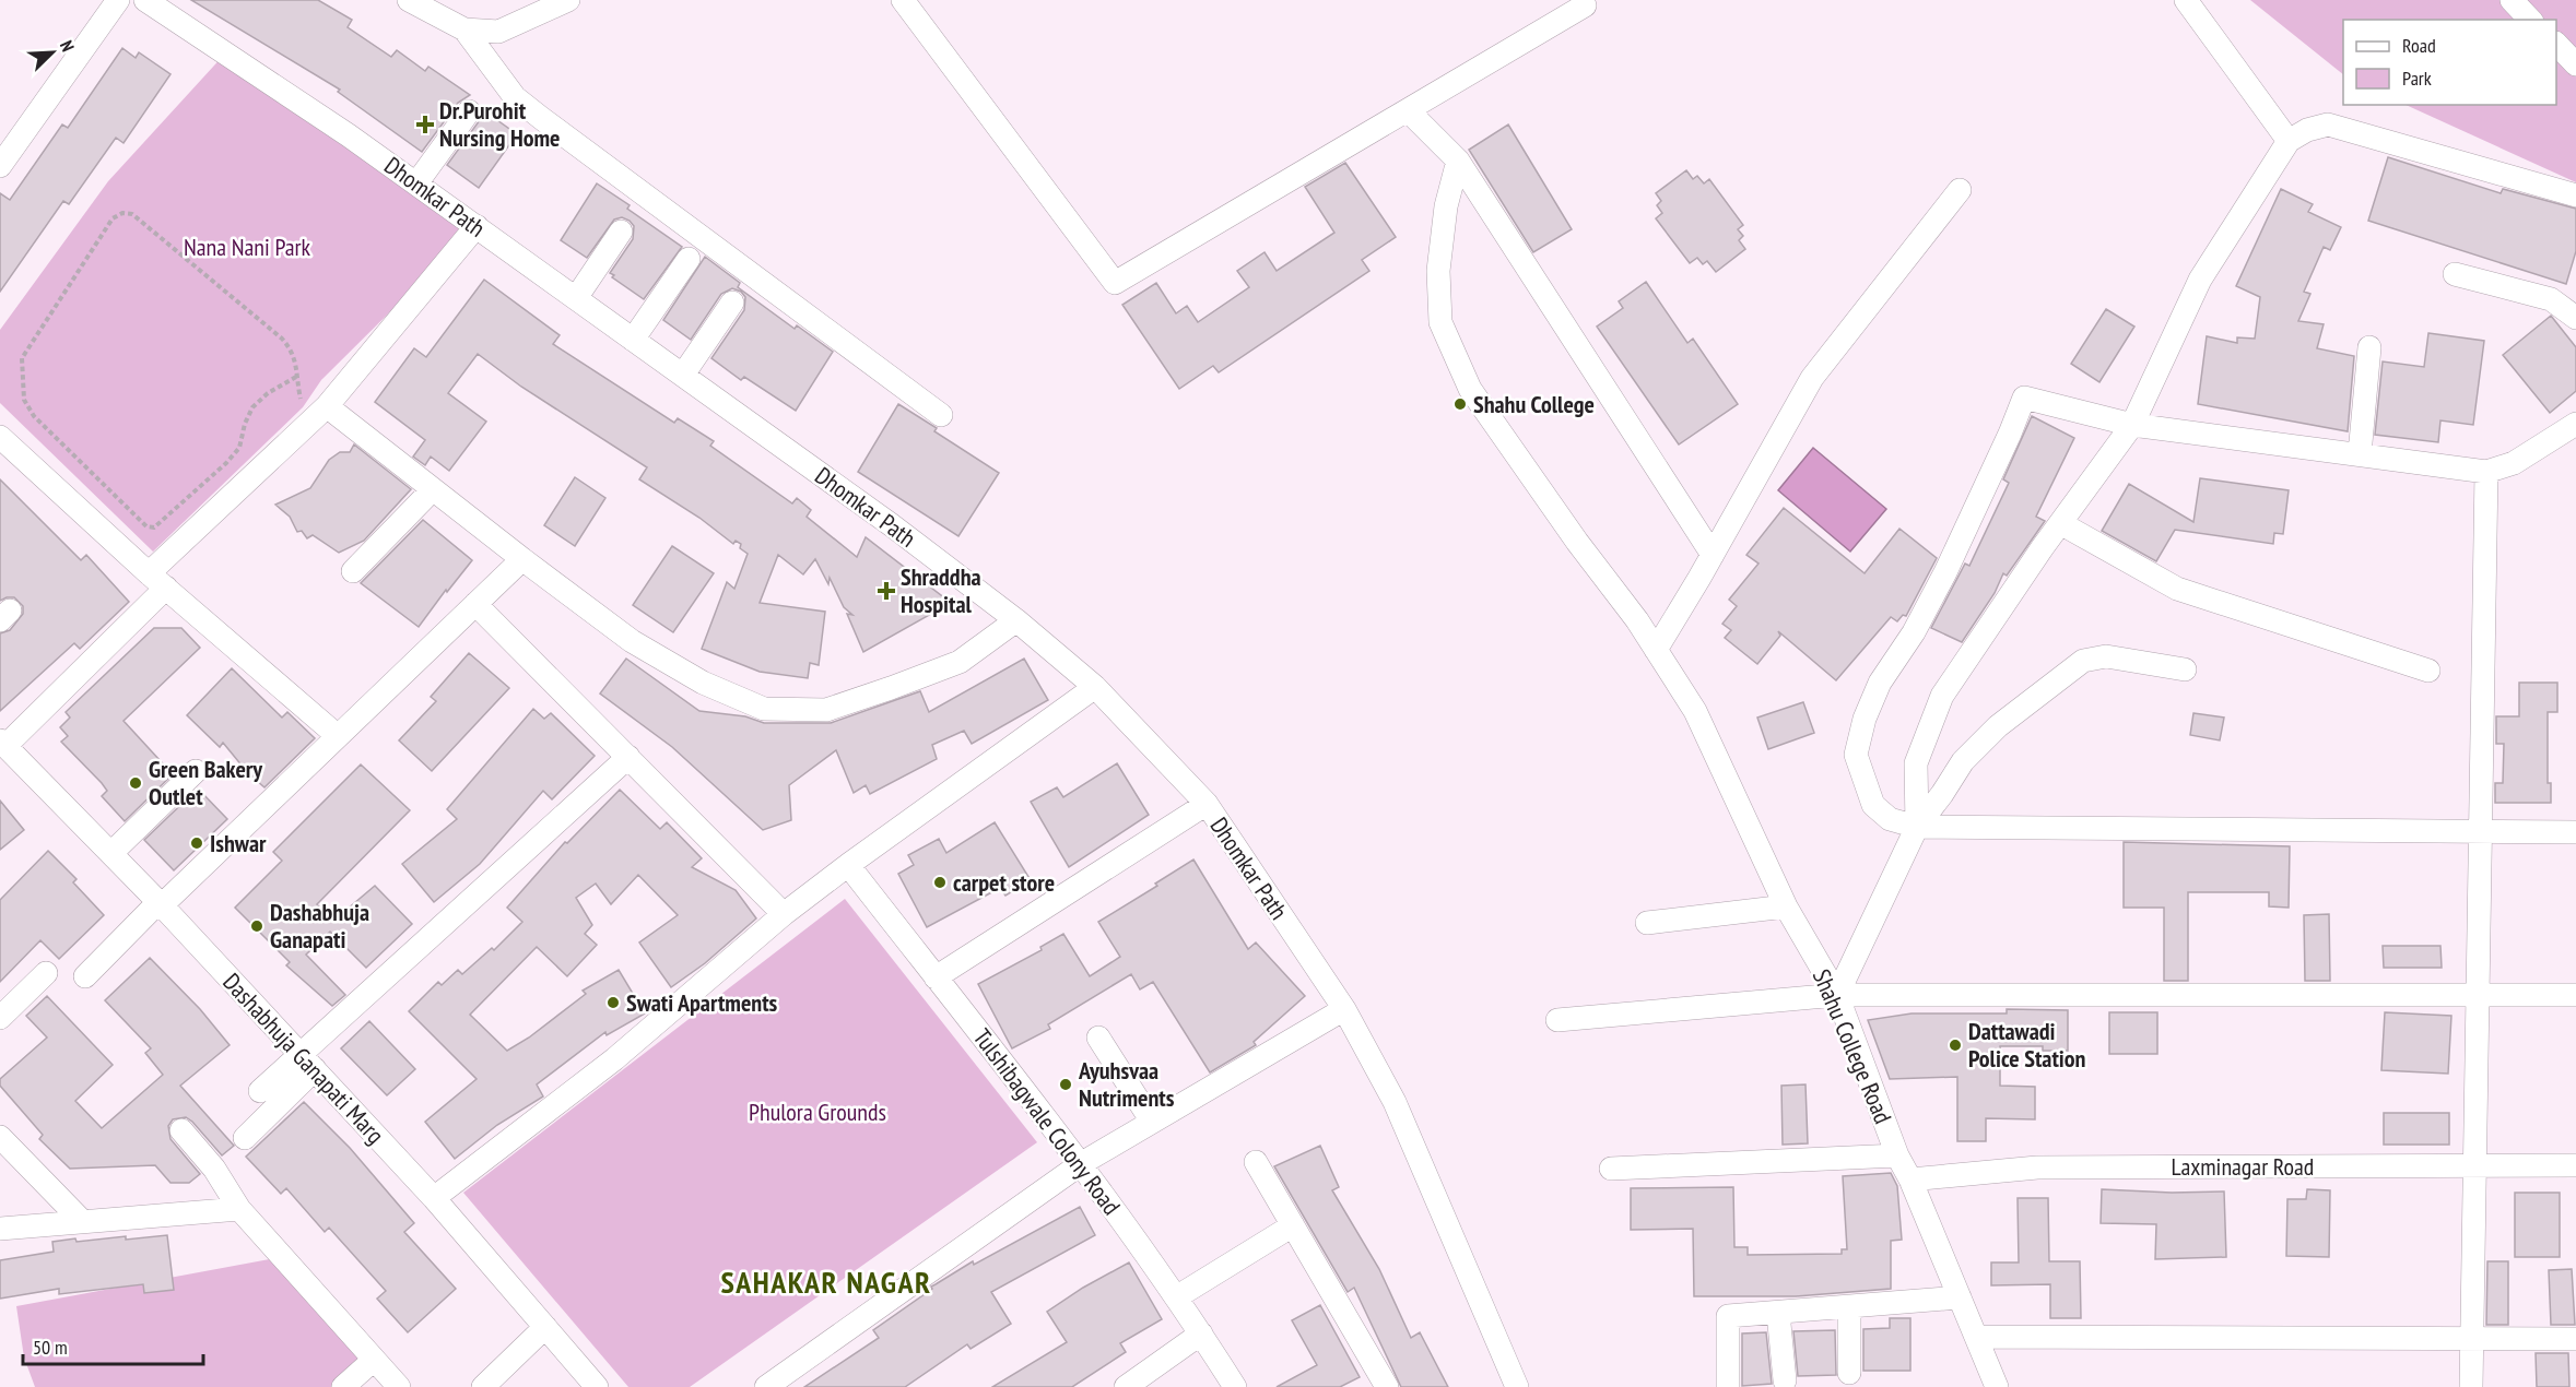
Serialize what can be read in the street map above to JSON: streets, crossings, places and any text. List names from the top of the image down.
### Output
{
  "streets": {
    "street": [
      "Dhomkar Path",
      "Shahu College Road",
      "Dashabhuja Ganapati Marg",
      "Tulshibagwale Colony Road",
      "Laxminagar Road"
    ]
  },
  "crossings": [
    ["Shahu College Road", "Laxminagar Road"]
  ],
  "districts": ["SAHAKAR NAGAR"],
  "parks": ["Nana Nani Park", "Phulora Grounds"],
  "places": {
    "health": ["Dr.Purohit Nursing Home", "Shraddha Hospital"],
    "other": [
      "Shahu College",
      "Green Bakery Outlet",
      "Ishwar",
      "carpet store",
      "Dashabhuja Ganapati",
      "Swati Apartments",
      "Dattawadi Police Station",
      "Ayuhsvaa Nutriments"
    ]
  },
  "legend": ["Road", "Park"],
  "scale_bar": "50 m",
  "north": "top right"
}
